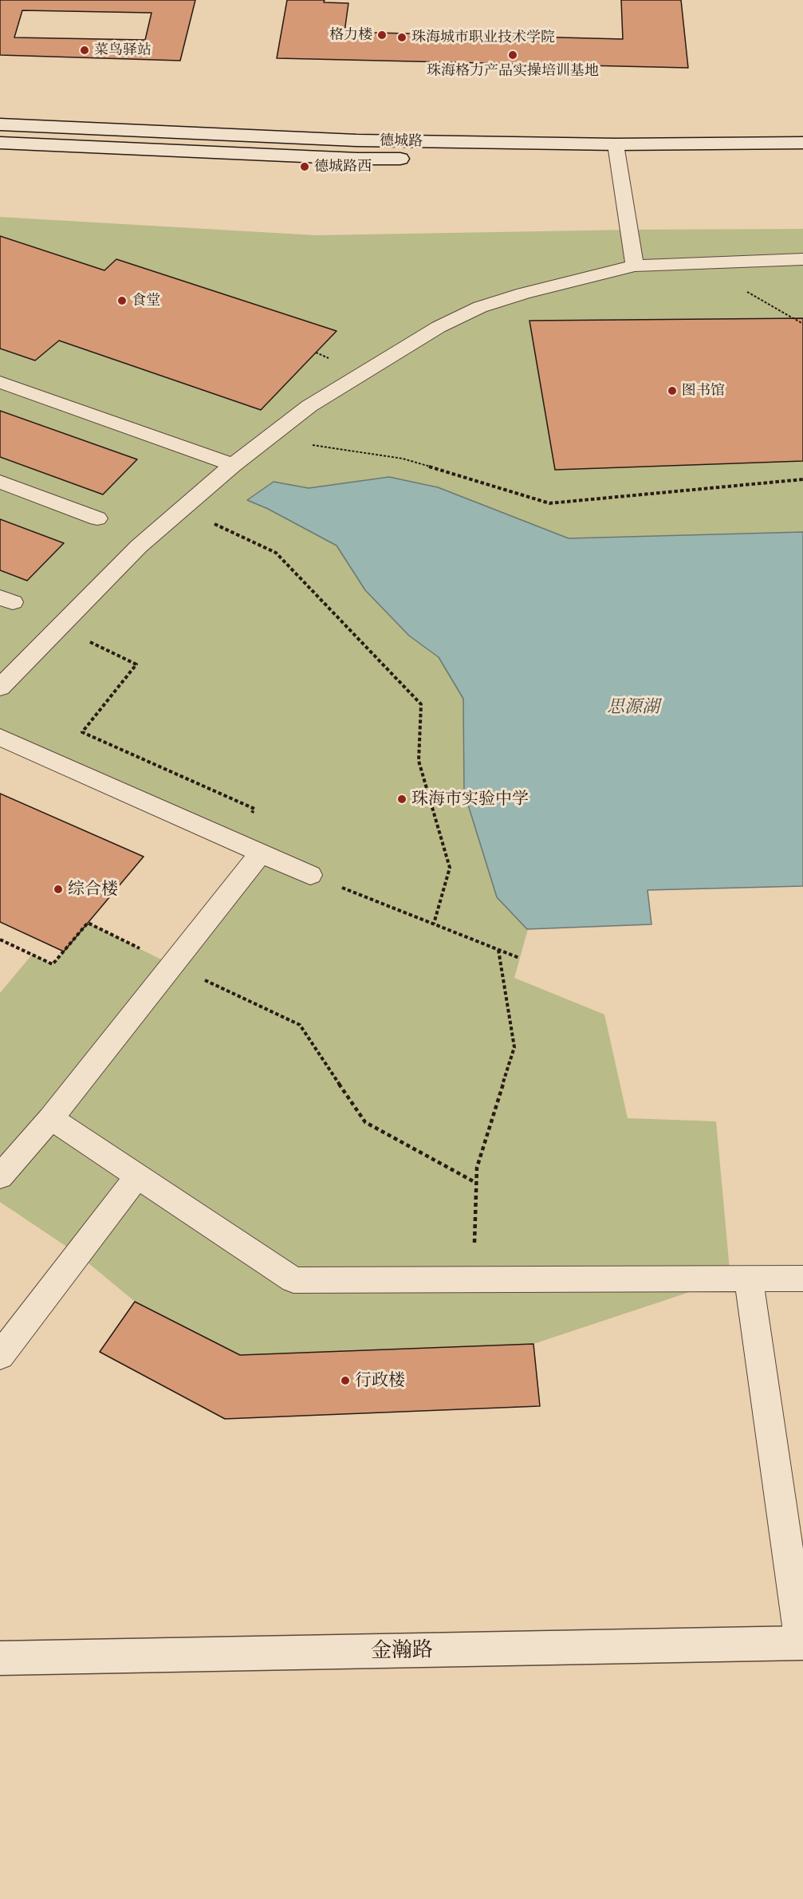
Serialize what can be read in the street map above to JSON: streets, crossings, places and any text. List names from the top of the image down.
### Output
{
  "streets": {
    "street": ["德城路", "金瀚路"]
  },
  "water": ["思源湖"],
  "places": [
    "格力楼",
    "珠海城市职业技术学院",
    "菜鸟驿站",
    "珠海格力产品实操培训基地",
    "德城路西",
    "食堂",
    "图书馆",
    "珠海市实验中学",
    "综合楼",
    "行政楼"
  ]
}
